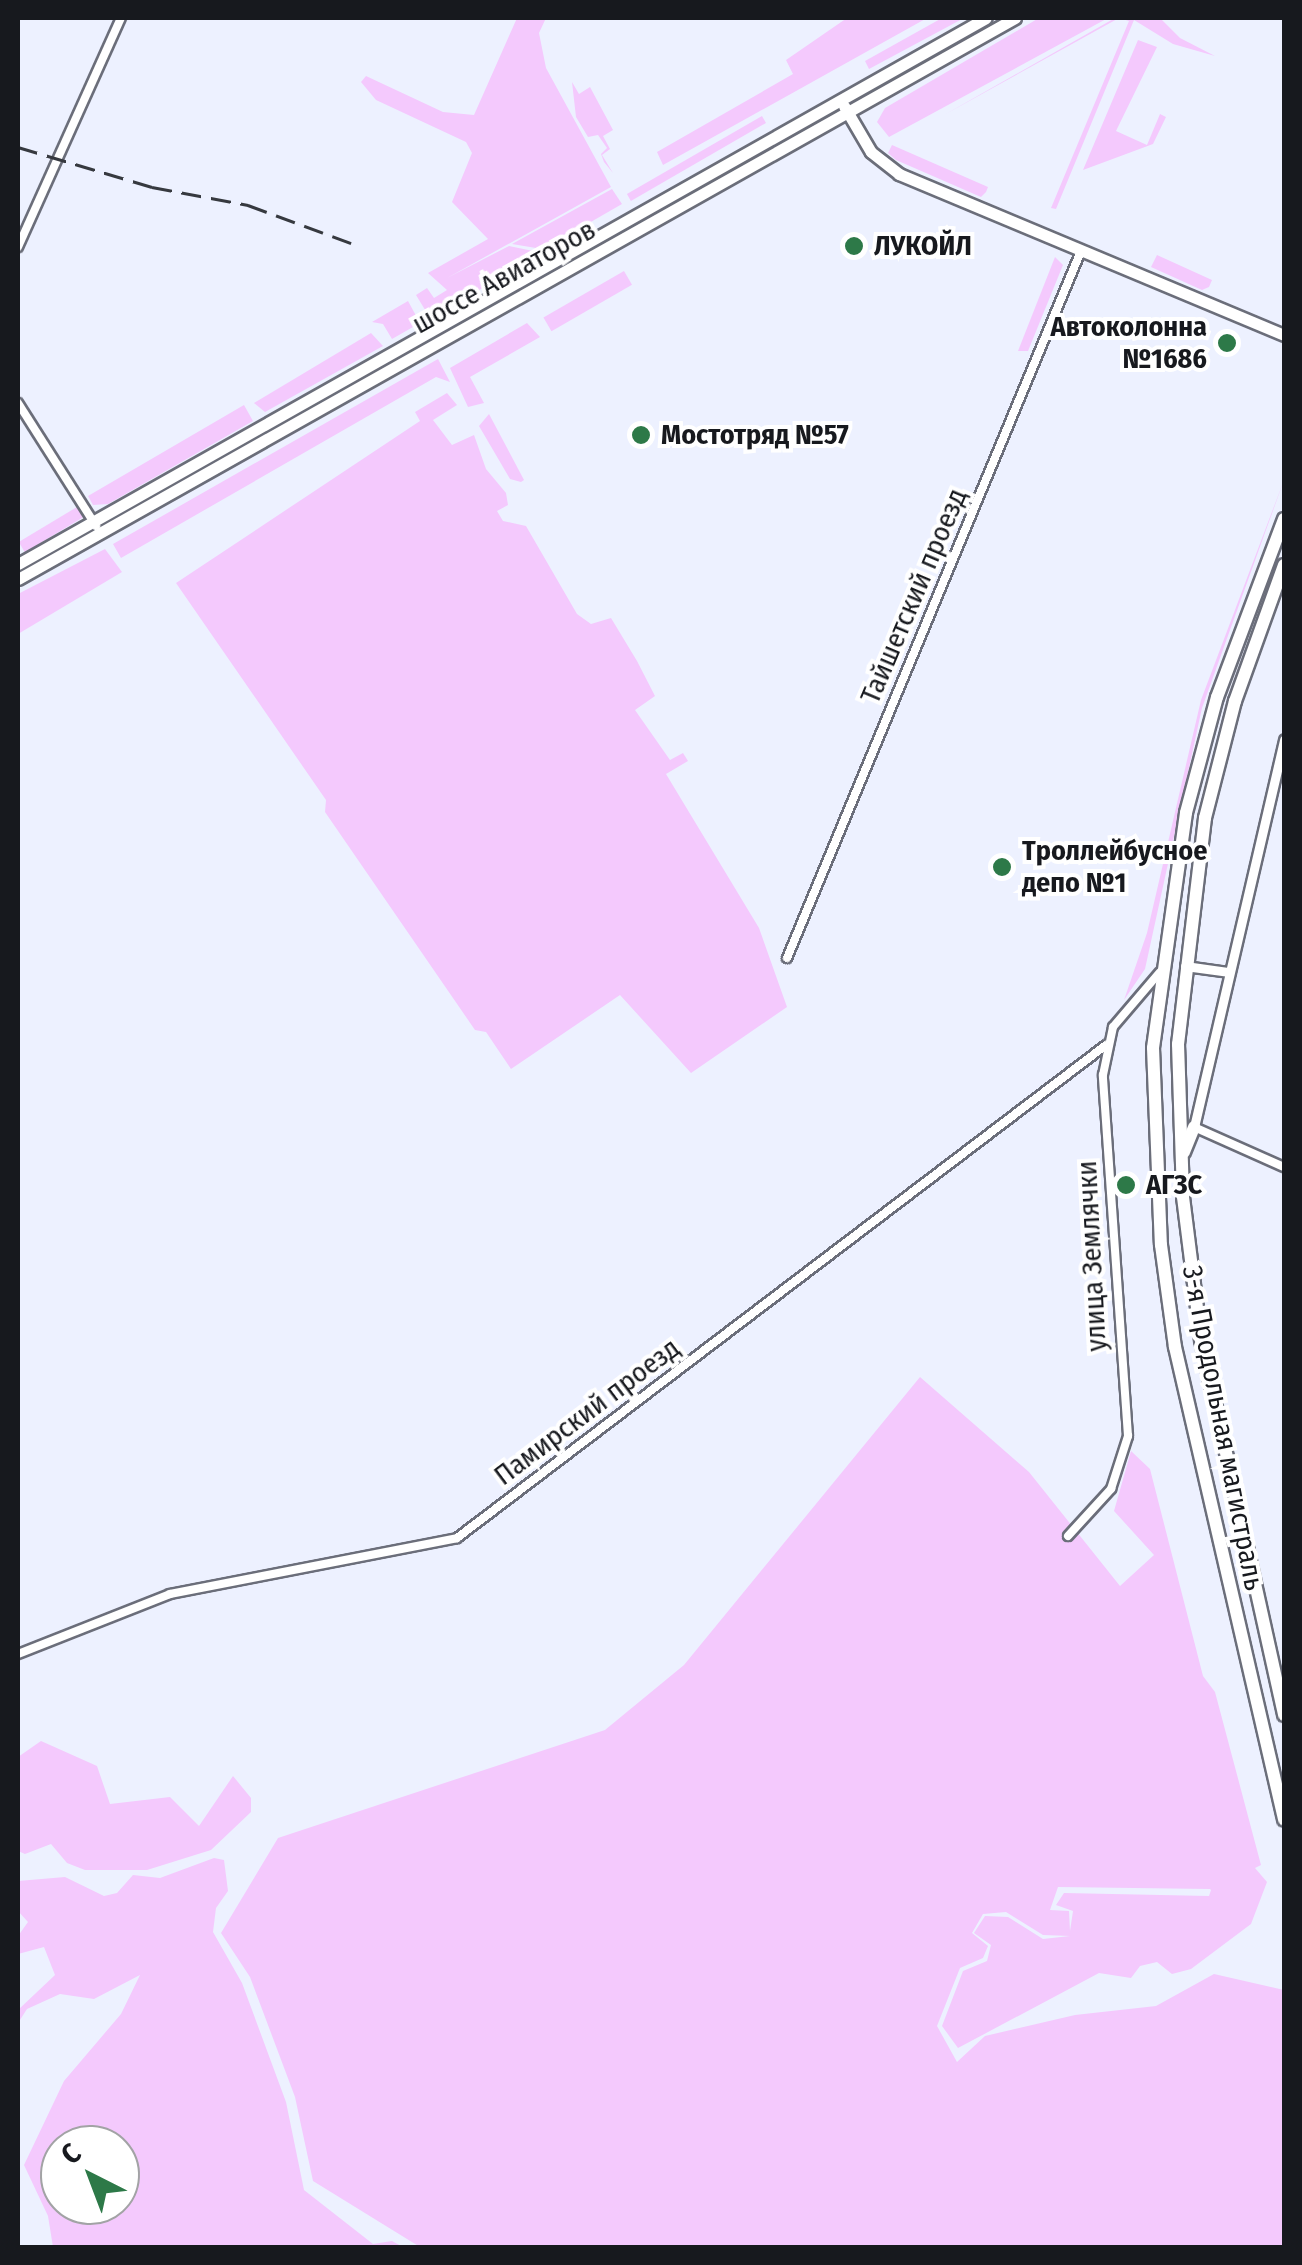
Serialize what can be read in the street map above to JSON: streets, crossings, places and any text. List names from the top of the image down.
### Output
{
  "streets": {
    "highway": ["3-я Продольная магистраль"],
    "main road": ["шоссе Авиаторов"],
    "street": ["Тайшетский проезд", "улица Землячки", "Памирский проезд"]
  },
  "crossings": [
    ["улица Землячки", "Памирский проезд"]
  ],
  "places": [
    "ЛУКОЙЛ",
    "Автоколонна №1686",
    "Мостотряд №57",
    "Троллейбусное депо №1",
    "АГЗС"
  ],
  "north": "top left"
}
